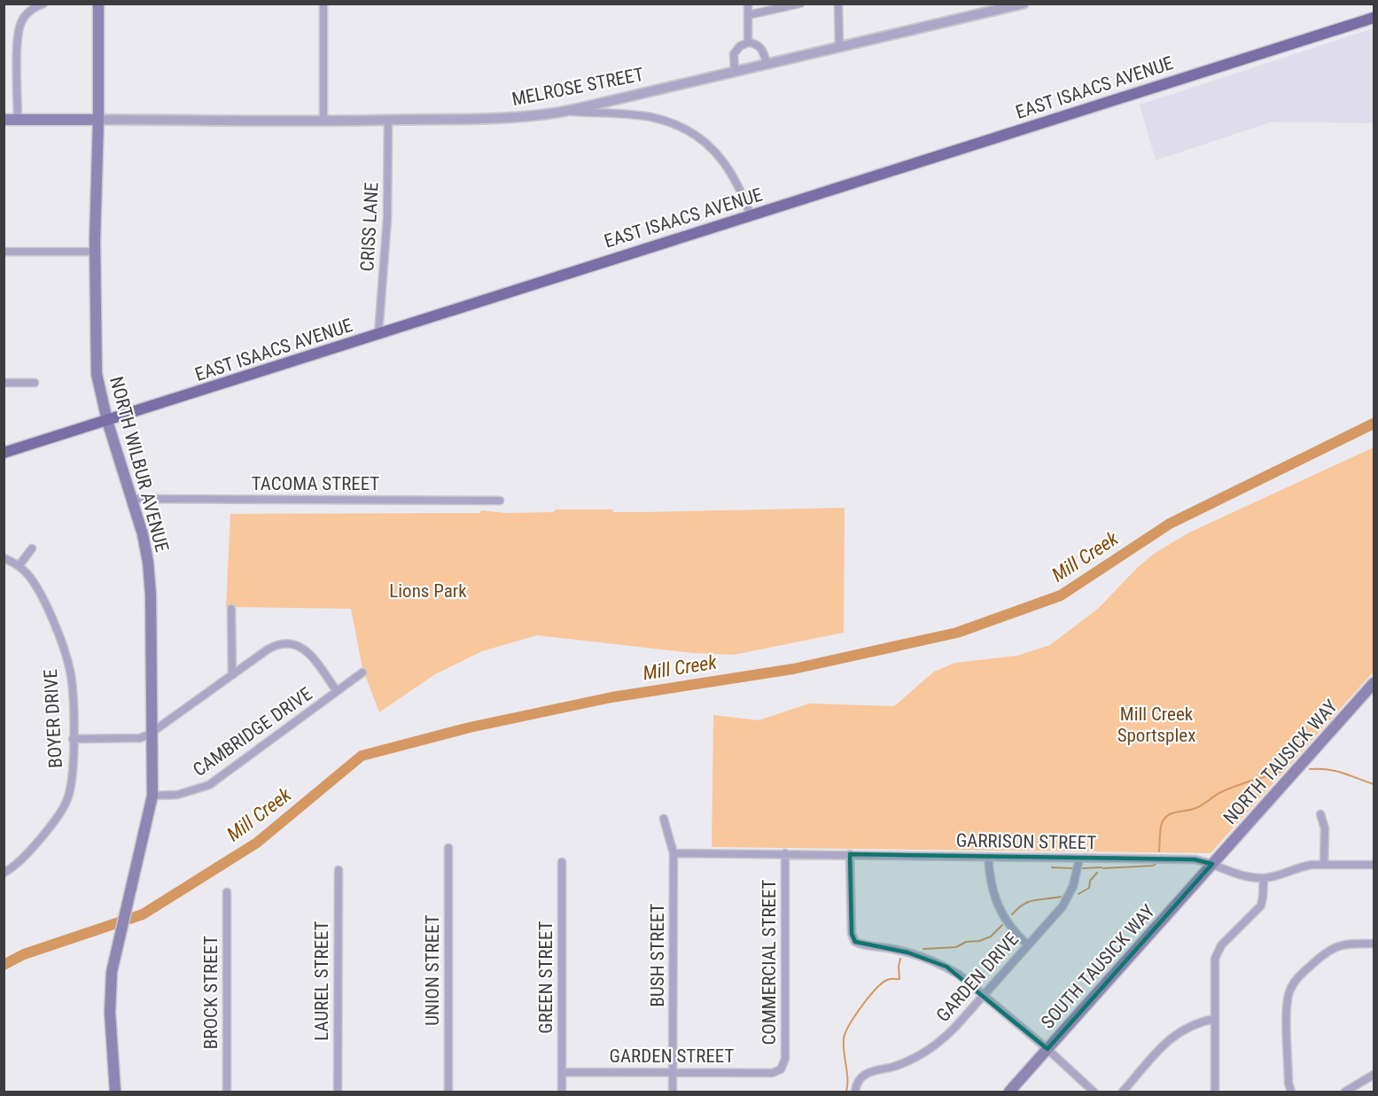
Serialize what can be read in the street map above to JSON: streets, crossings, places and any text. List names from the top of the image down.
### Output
{
  "streets": {
    "main road": [
      "EAST ISAACS AVENUE",
      "NORTH WILBUR AVENUE",
      "NORTH TAUSICK WAY",
      "SOUTH TAUSICK WAY"
    ],
    "street": [
      "MELROSE STREET",
      "CRISS LANE",
      "TACOMA STREET",
      "BOYER DRIVE",
      "CAMBRIDGE DRIVE",
      "GARRISON STREET",
      "BUSH STREET",
      "COMMERCIAL STREET",
      "UNION STREET",
      "GREEN STREET",
      "GARDEN DRIVE",
      "LAUREL STREET",
      "BROCK STREET",
      "GARDEN STREET"
    ]
  },
  "crossings": [
    ["MELROSE STREET", "CRISS LANE"],
    ["MELROSE STREET", "NORTH WILBUR AVENUE"],
    ["EAST ISAACS AVENUE", "CRISS LANE"],
    ["EAST ISAACS AVENUE", "NORTH WILBUR AVENUE"],
    ["NORTH WILBUR AVENUE", "TACOMA STREET"],
    ["NORTH WILBUR AVENUE", "CAMBRIDGE DRIVE"],
    ["NORTH TAUSICK WAY", "GARRISON STREET"],
    ["NORTH TAUSICK WAY", "SOUTH TAUSICK WAY"],
    ["GARRISON STREET", "BUSH STREET"],
    ["GARRISON STREET", "COMMERCIAL STREET"],
    ["GARRISON STREET", "SOUTH TAUSICK WAY"],
    ["GARRISON STREET", "GARDEN DRIVE"],
    ["BUSH STREET", "GARDEN STREET"],
    ["COMMERCIAL STREET", "GARDEN STREET"],
    ["GREEN STREET", "GARDEN STREET"]
  ],
  "water": ["Mill Creek"],
  "parks": ["Lions Park", "Mill Creek Sportsplex"]
}
